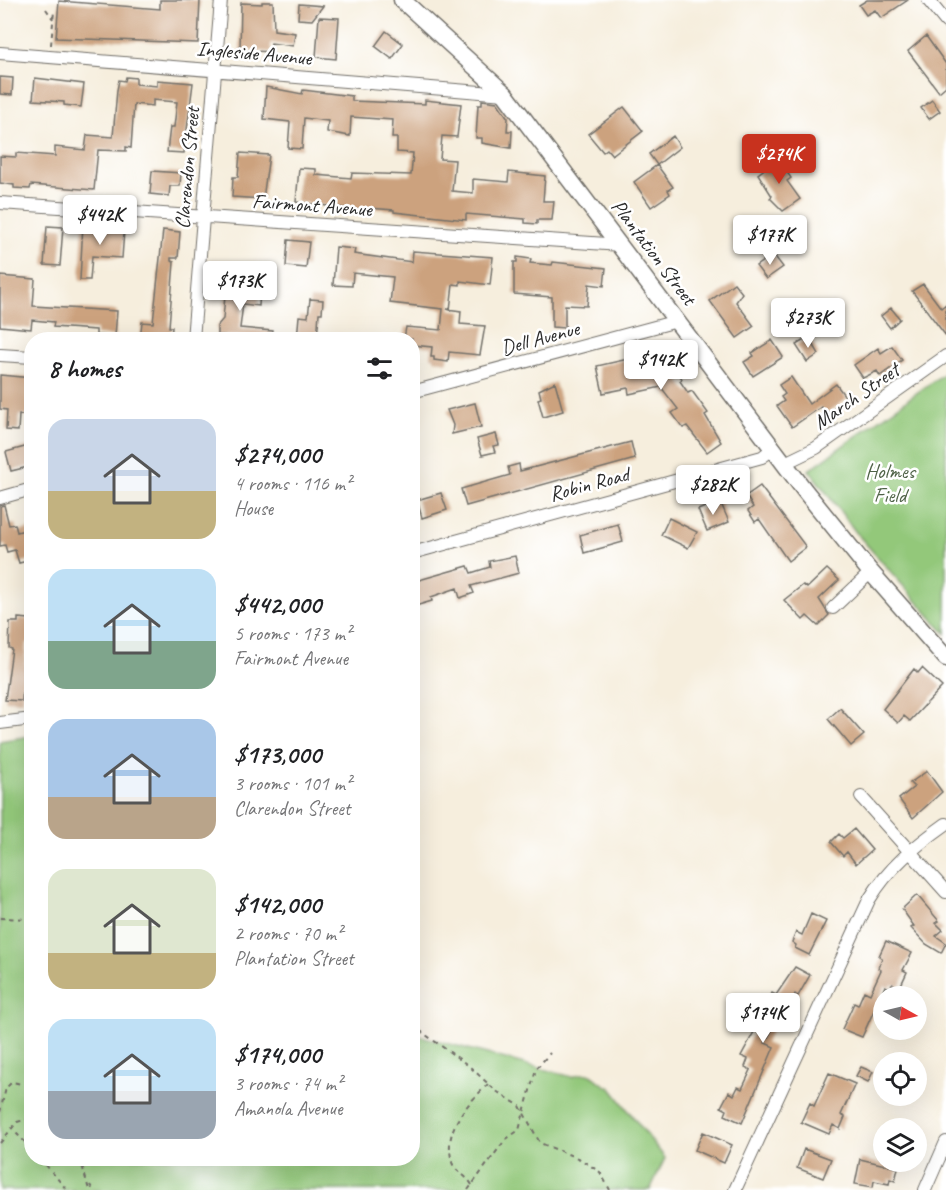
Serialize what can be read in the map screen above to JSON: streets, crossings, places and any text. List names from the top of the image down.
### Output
{
  "streets": {
    "street": [
      "Ingleside Avenue",
      "Clarendon Street",
      "Fairmont Avenue",
      "Plantation Street",
      "Dell Avenue",
      "March Street",
      "Robin Road"
    ]
  },
  "crossings": [
    ["Ingleside Avenue", "Clarendon Street"],
    ["Ingleside Avenue", "Plantation Street"],
    ["Clarendon Street", "Fairmont Avenue"],
    ["Fairmont Avenue", "Plantation Street"],
    ["Plantation Street", "Dell Avenue"],
    ["Plantation Street", "March Street"],
    ["Plantation Street", "Robin Road"]
  ],
  "parks": ["Holmes Field"],
  "north": "right",
  "page": {
    "price": [
      "$274K",
      "$442K",
      "$177K",
      "$173K",
      "$273K",
      "$142K",
      "$282K",
      "$174K"
    ],
    "heading": "8 homes",
    "list": [
      {
        "name": "$274,000",
        "note": "4 rooms · 116 m² · House"
      },
      {
        "name": "$442,000",
        "note": "5 rooms · 173 m² · Fairmont Avenue"
      },
      {
        "name": "$173,000",
        "note": "3 rooms · 101 m² · Clarendon Street"
      },
      {
        "name": "$142,000",
        "note": "2 rooms · 70 m² · Plantation Street"
      },
      {
        "name": "$174,000",
        "note": "3 rooms · 74 m² · Amanola Avenue"
      }
    ]
  }
}
